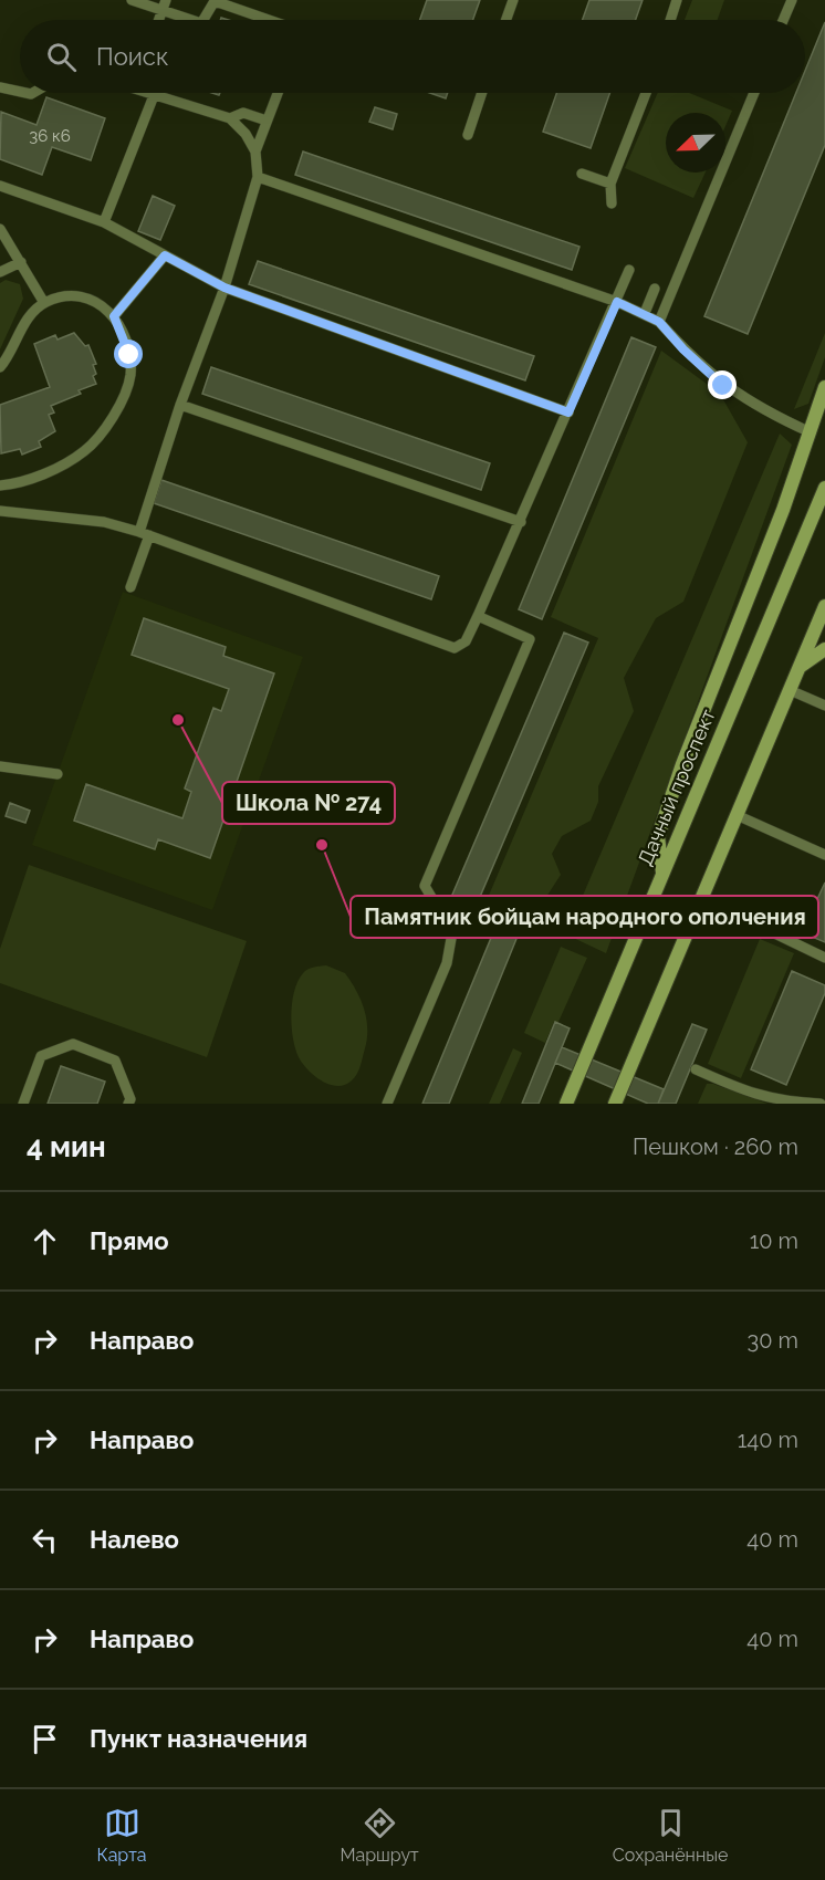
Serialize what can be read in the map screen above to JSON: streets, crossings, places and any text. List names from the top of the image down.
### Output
{
  "streets": {
    "main road": ["Дачный проспект"]
  },
  "places": ["Школа № 274", "Памятник бойцам народного ополчения"],
  "house_numbers": ["36 к6"],
  "north": "bottom left",
  "page": {
    "search": "Поиск",
    "heading": ["4 мин", "Пешком · 260 m"],
    "list": [
      ["Прямо", "10 m"],
      ["Направо", "30 m"],
      ["Направо", "140 m"],
      ["Налево", "40 m"],
      ["Направо", "40 m"],
      "Пункт назначения"
    ],
    "nav": ["Карта", "Маршрут", "Сохранённые"]
  }
}
